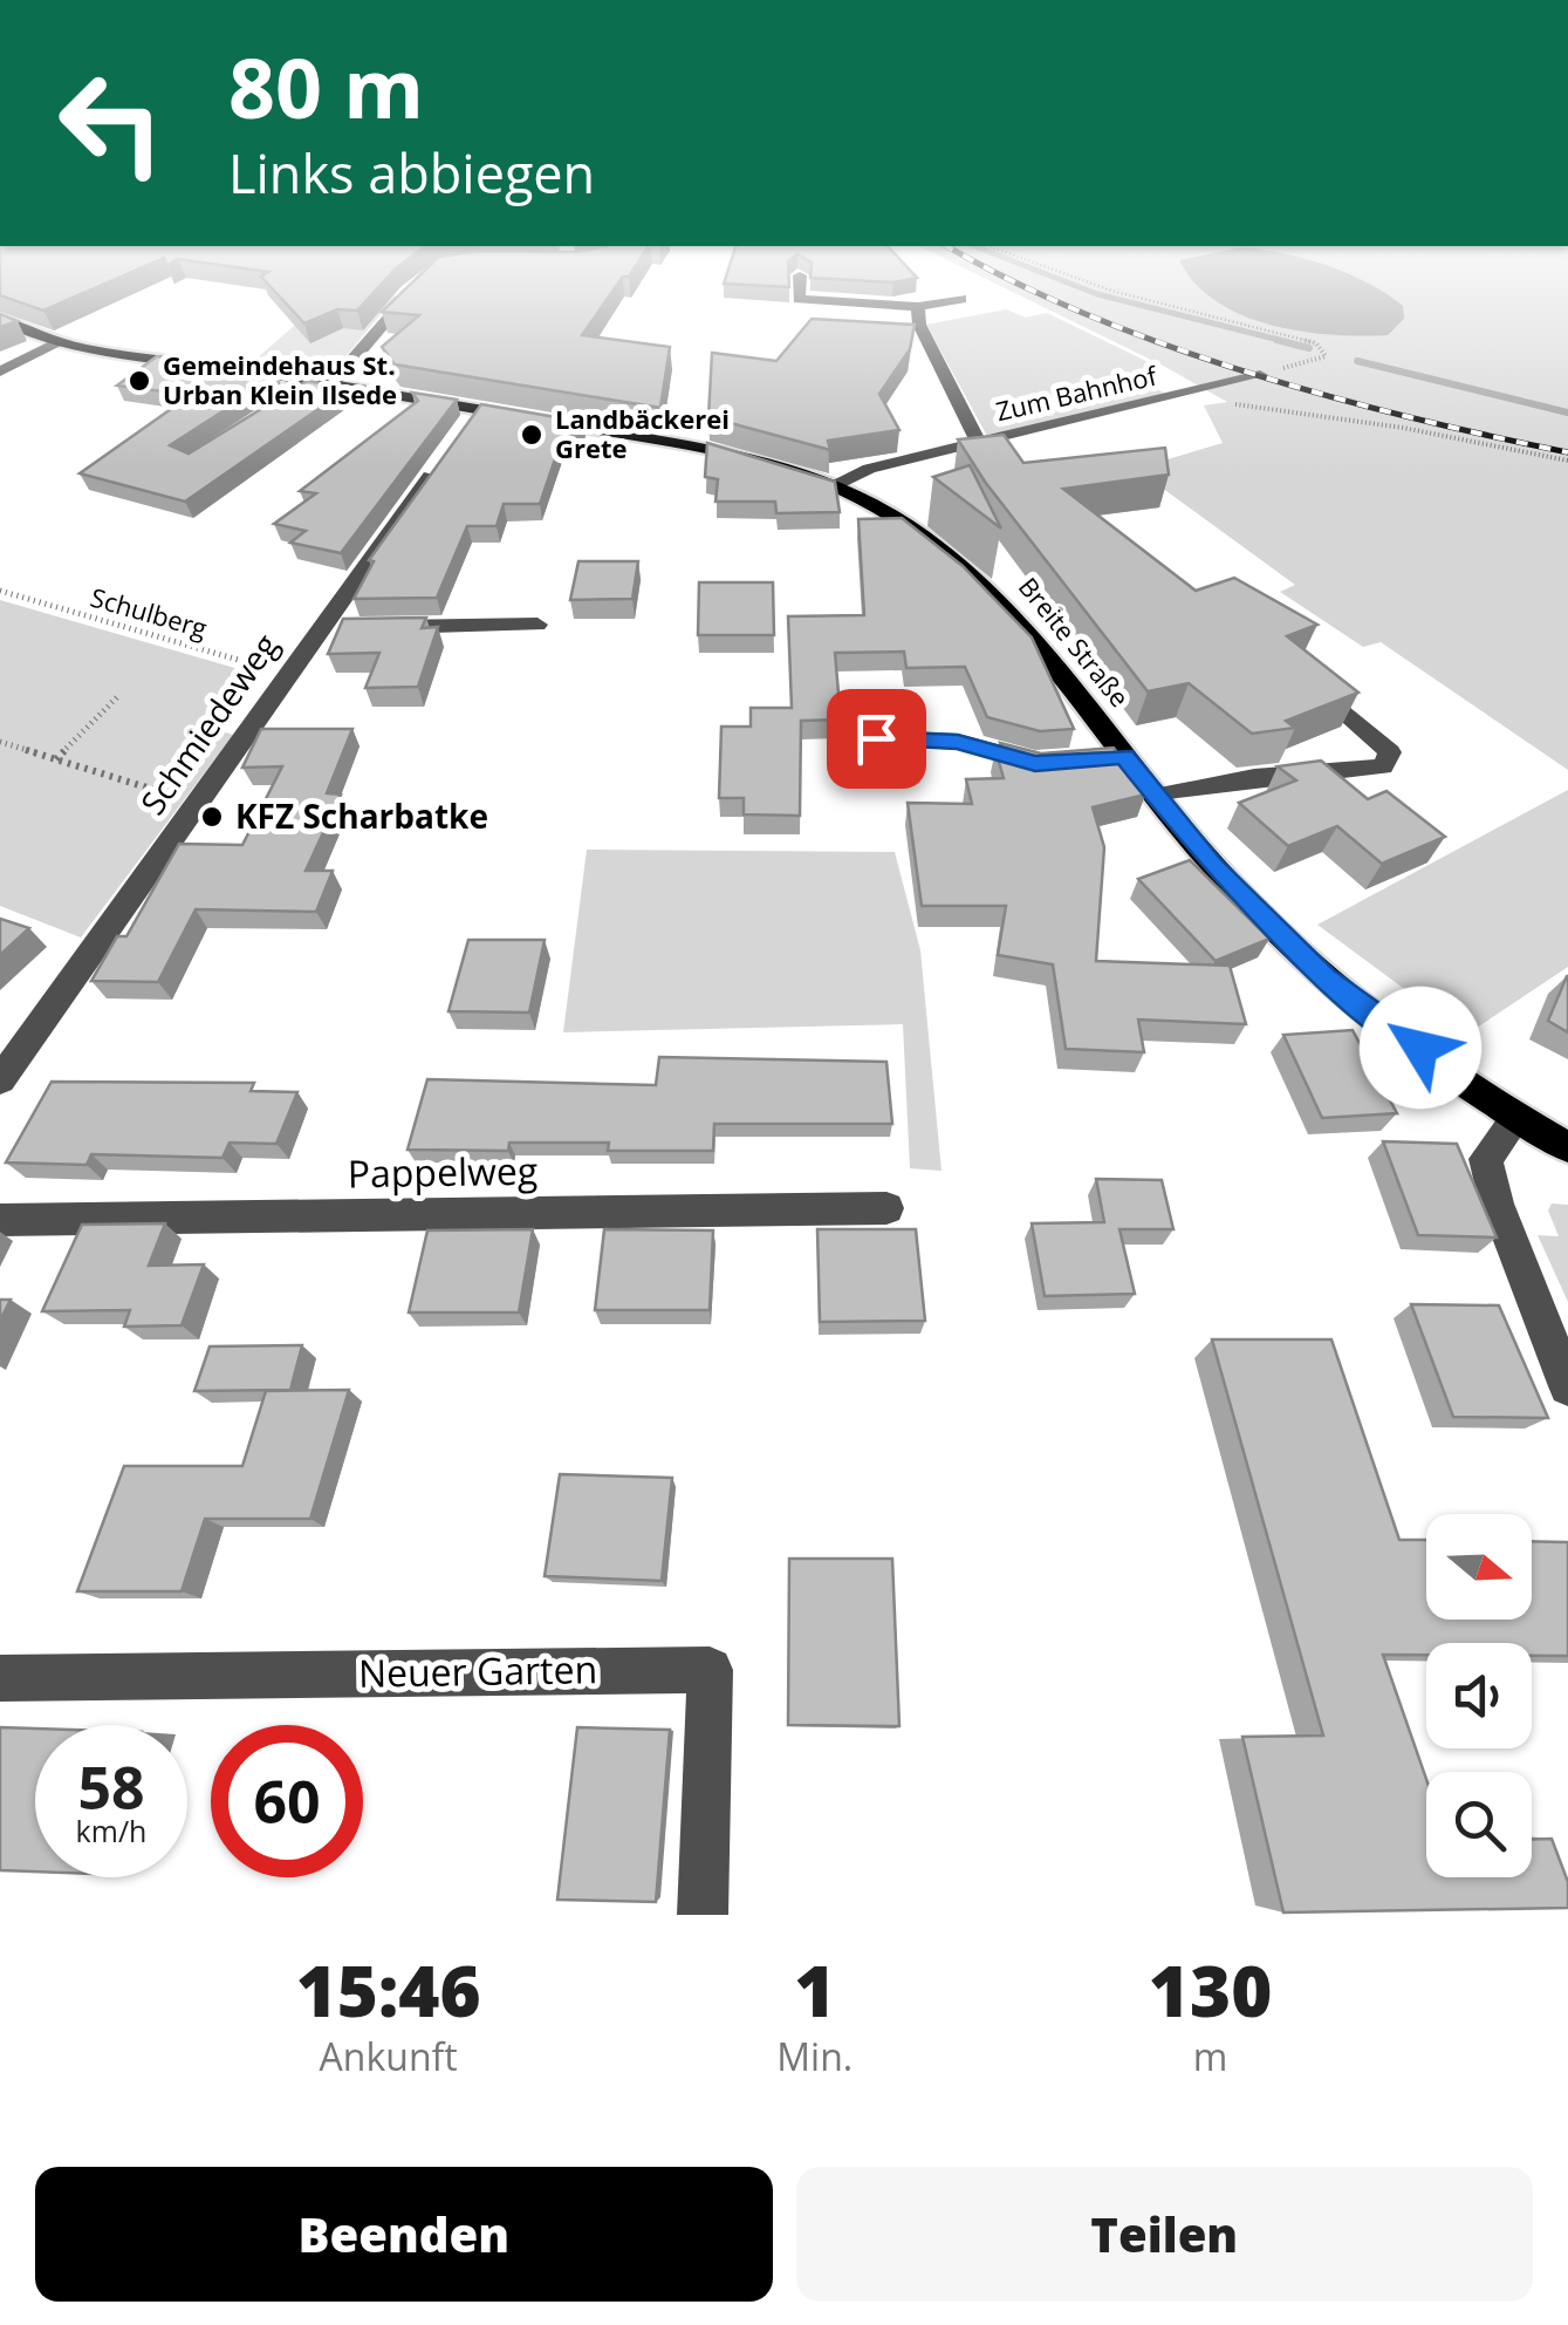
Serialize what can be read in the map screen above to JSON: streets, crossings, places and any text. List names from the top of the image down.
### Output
{
  "streets": {
    "main road": ["Breite Straße"],
    "street": [
      "Zum Bahnhof",
      "Schmiedeweg",
      "Pappelweg",
      "Neuer Garten"
    ],
    "path": ["Schulberg"]
  },
  "crossings": [
    ["Zum Bahnhof", "Breite Straße"],
    ["Schulberg", "Schmiedeweg"],
    ["Breite Straße", "Schmiedeweg"]
  ],
  "places": ["Gemeindehaus St. Urban Klein Ilsede", "Landbäckerei Grete", "KFZ Scharbatke"],
  "north": "right",
  "page": {
    "turn": ["80 m", "Links abbiegen"],
    "speed": "58 km/h",
    "limit": "60",
    "eta": [
      "15:46",
      "Ankunft",
      "1",
      "Min.",
      "130",
      "m"
    ],
    "buttons": ["Beenden", "Teilen"]
  }
}
